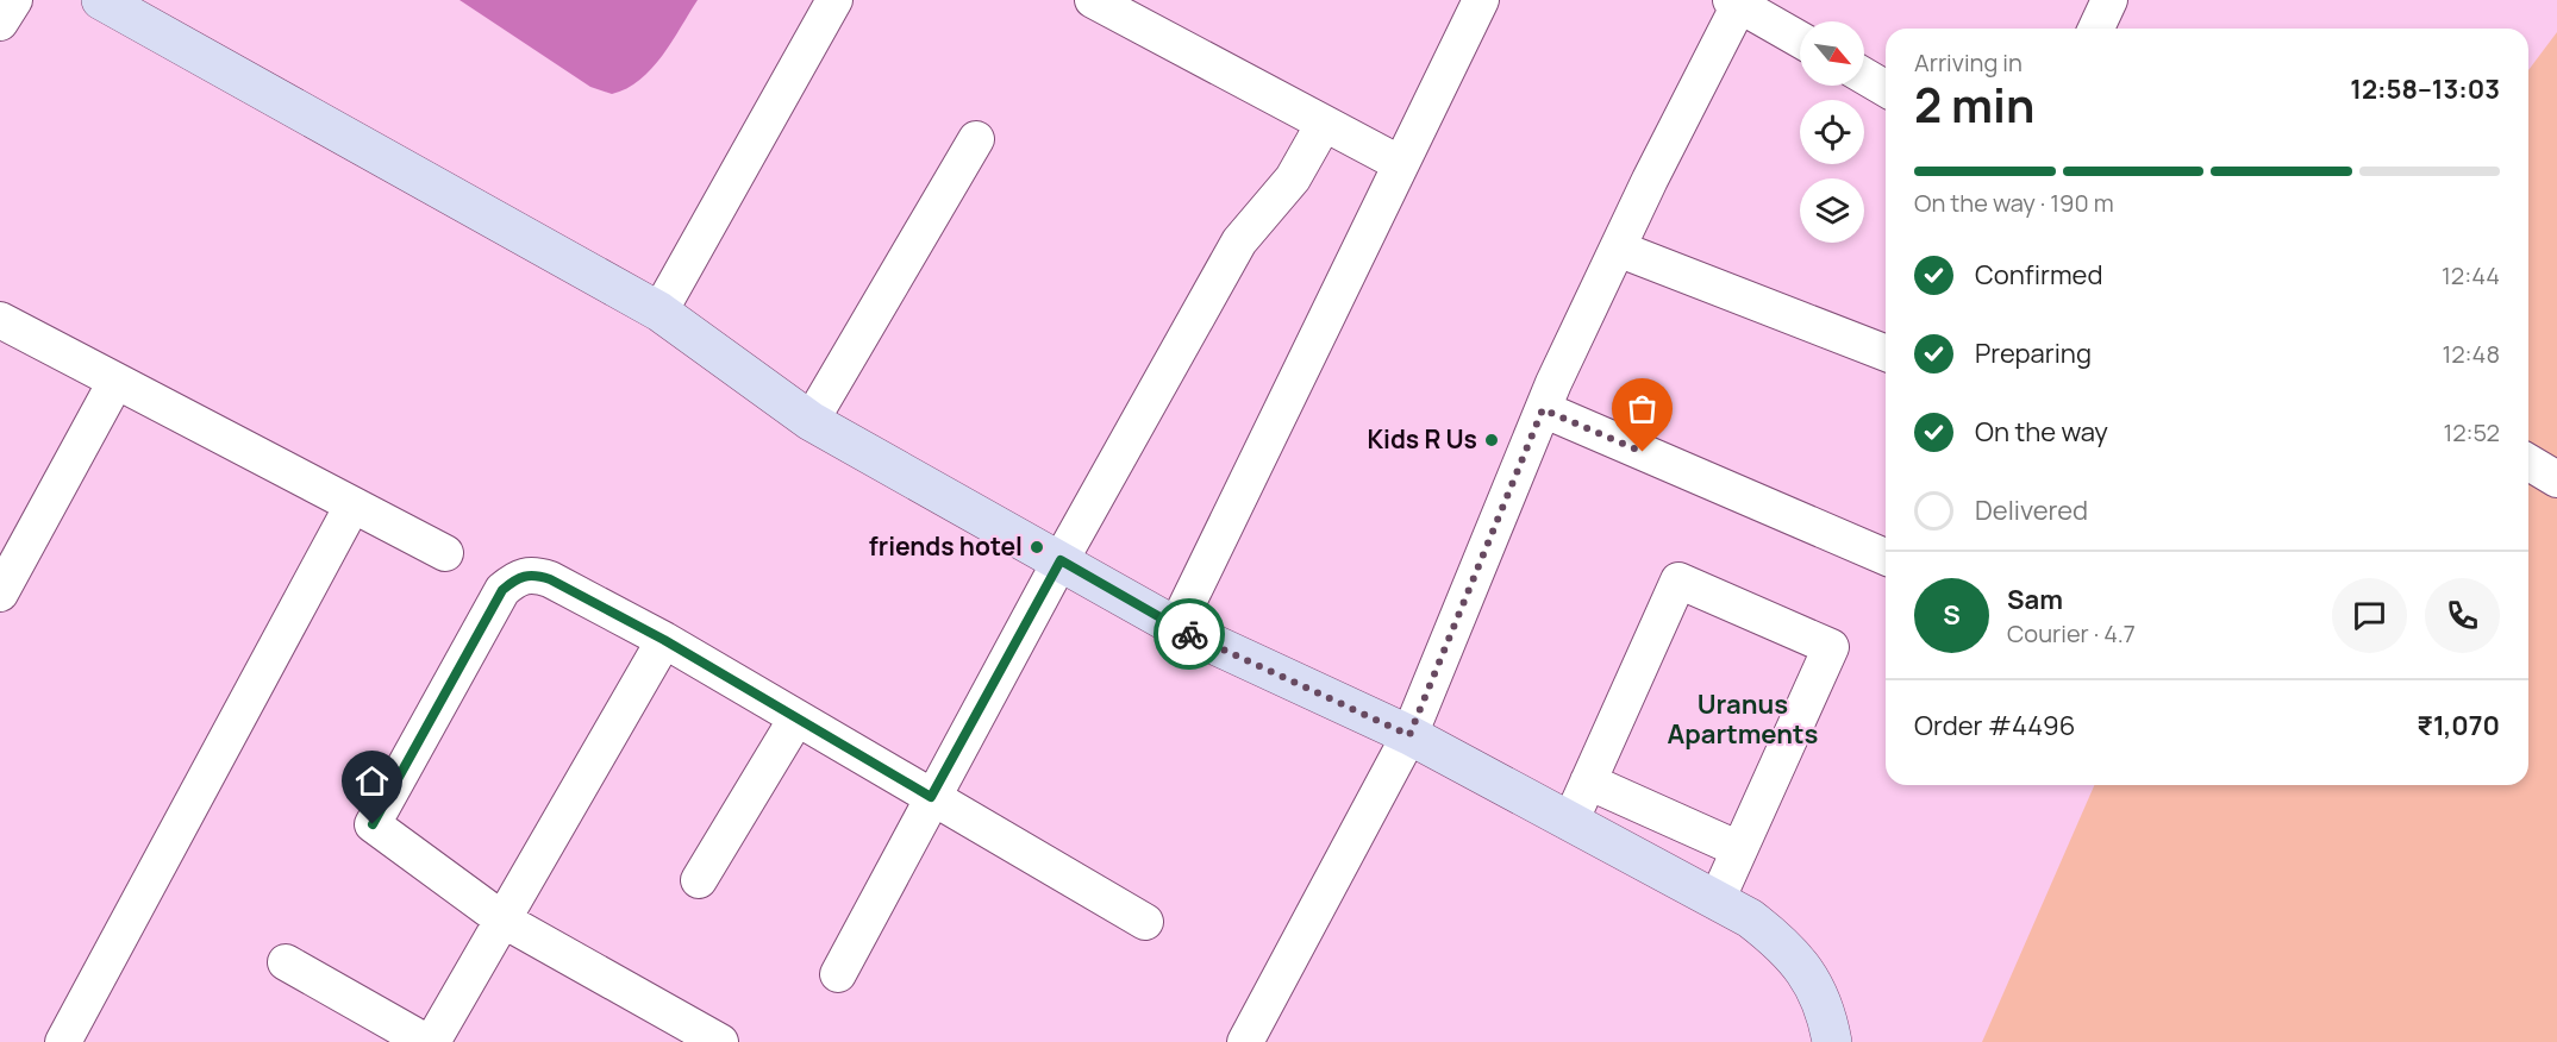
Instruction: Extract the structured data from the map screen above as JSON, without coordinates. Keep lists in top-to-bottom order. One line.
{"districts":["Uranus Apartments"],"places":["Kids R Us","friends hotel"],"north":"bottom right","page":{"heading":["2 min","Arriving in","12:58–13:03"],"panel":["Sam","Courier · 4.7","Order #4496","₹1,070"],"bar":"On the way · 190 m","list":[["Confirmed","12:44"],["Preparing","12:48"],["On the way","12:52"],"Delivered"],"round":"S"}}
